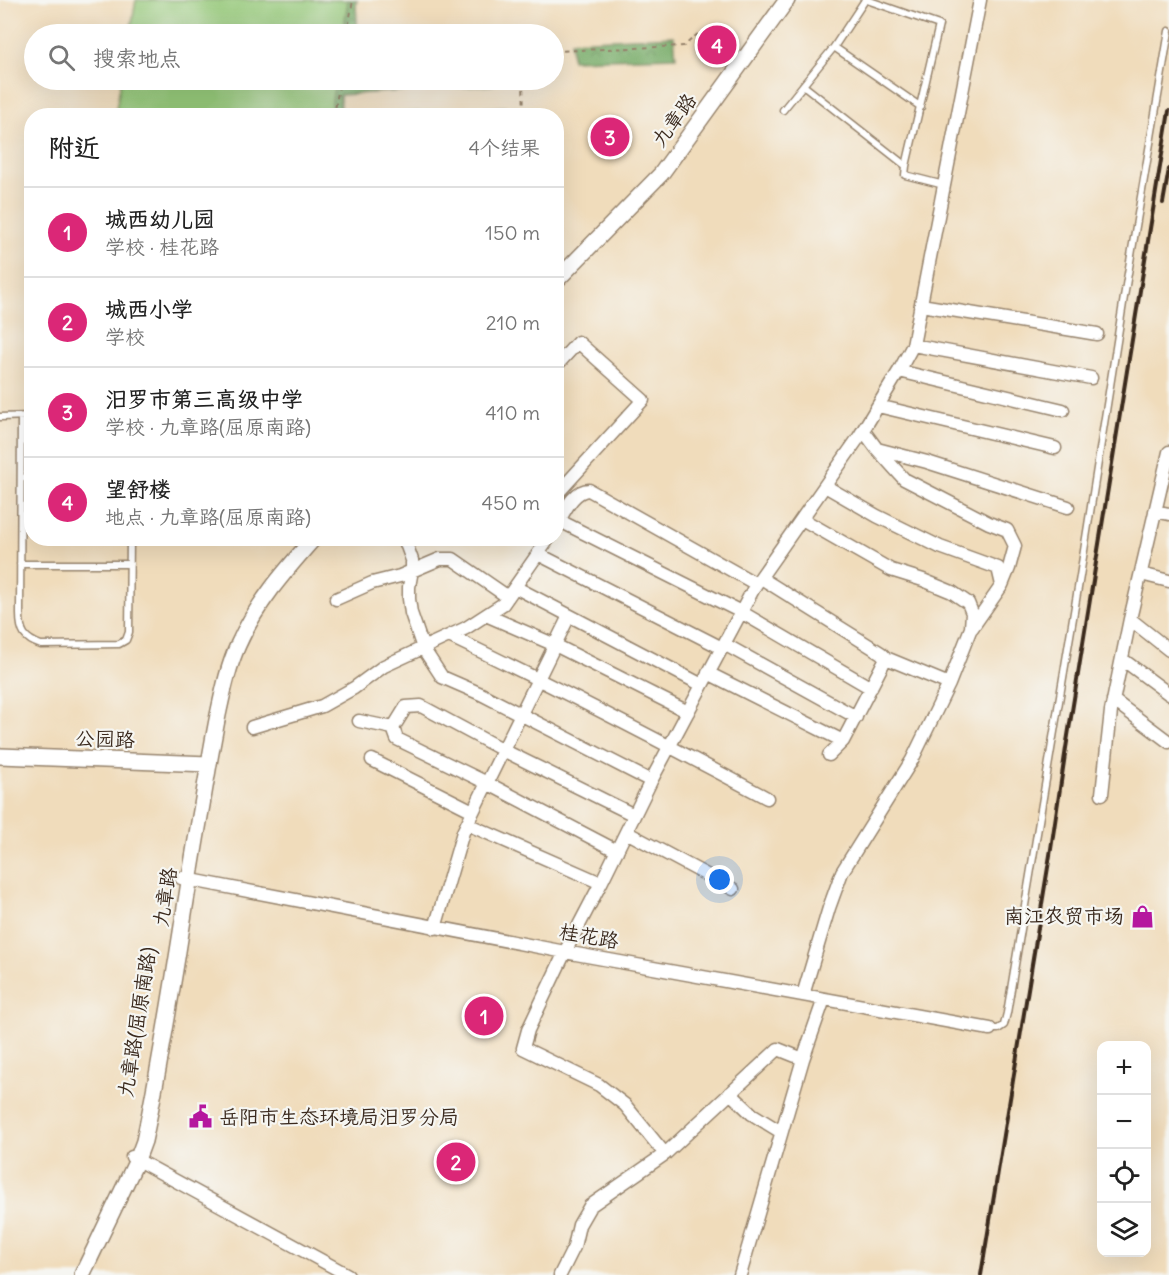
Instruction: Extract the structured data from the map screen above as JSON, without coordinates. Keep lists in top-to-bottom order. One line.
{"streets":{"street":["九章路","公园路","桂花路"]},"crossings":[["九章路","公园路"],["九章路","桂花路"]],"places":{"shop":["南江农贸市场"],"public building":["岳阳市生态环境局汨罗分局"]},"page":{"pins":["4","3","1","2"],"search":"搜索地点","heading":["附近","4个结果"],"list":[{"mark":"1","name":"城西幼儿园","note":"学校 · 桂花路","value":"150 m"},{"mark":"2","name":"城西小学","note":"学校","value":"210 m"},{"mark":"3","name":"汨罗市第三高级中学","note":"学校 · 九章路(屈原南路)","value":"410 m"},{"mark":"4","name":"望舒楼","note":"地点 · 九章路(屈原南路)","value":"450 m"}],"map_buttons":["+","−"]}}
